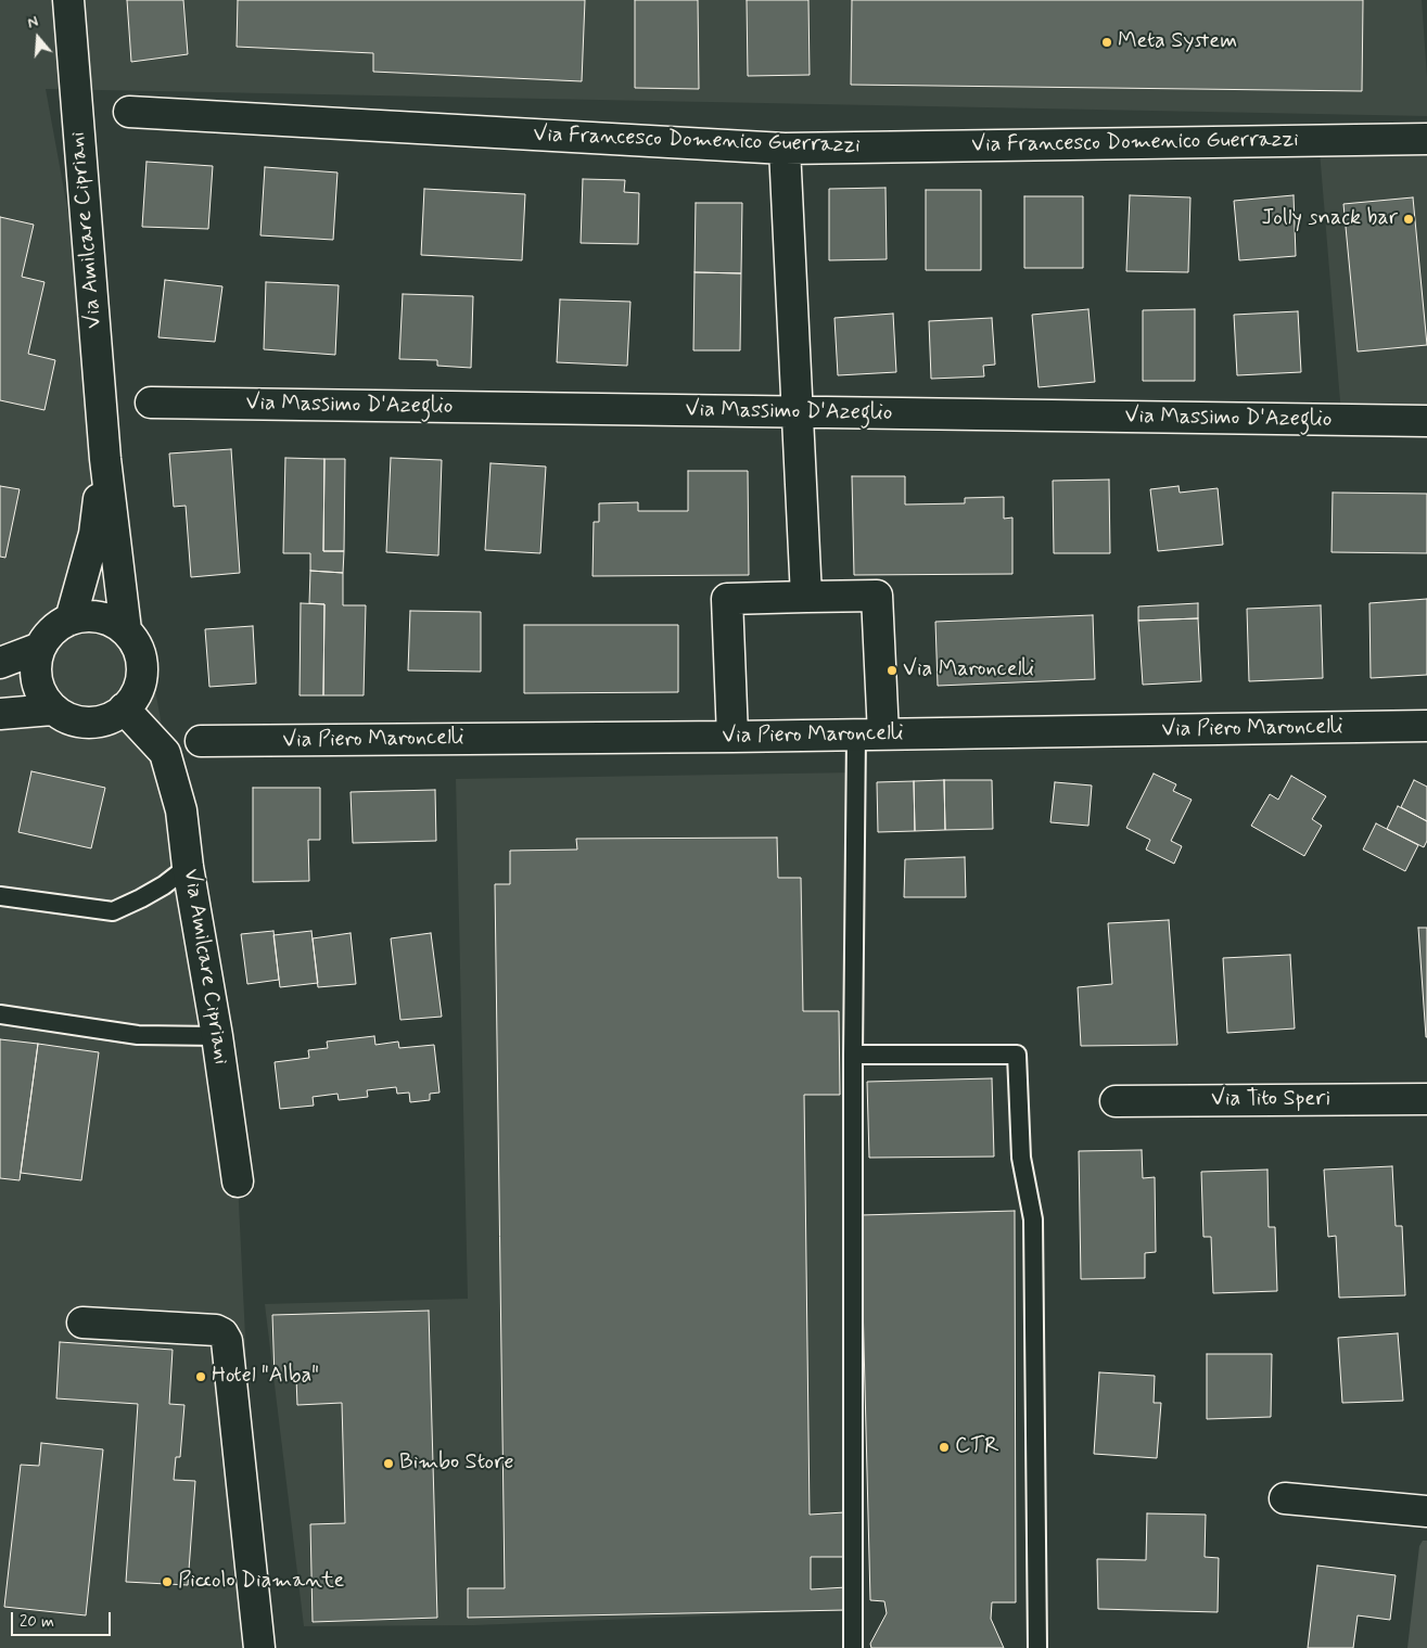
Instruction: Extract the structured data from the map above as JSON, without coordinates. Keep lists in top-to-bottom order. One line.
{"streets":{"street":["Via Francesco Domenico Guerrazzi","Via Amilcare Cipriani","Via Massimo D'Azeglio","Via Piero Maroncelli","Via Tito Speri"]},"places":["Meta System","Jolly snack bar","Via Maroncelli","Hotel \"Alba\"","CTR","Bimbo Store","Piccolo Diamante"],"scale_bar":"20 m","north":"top"}
